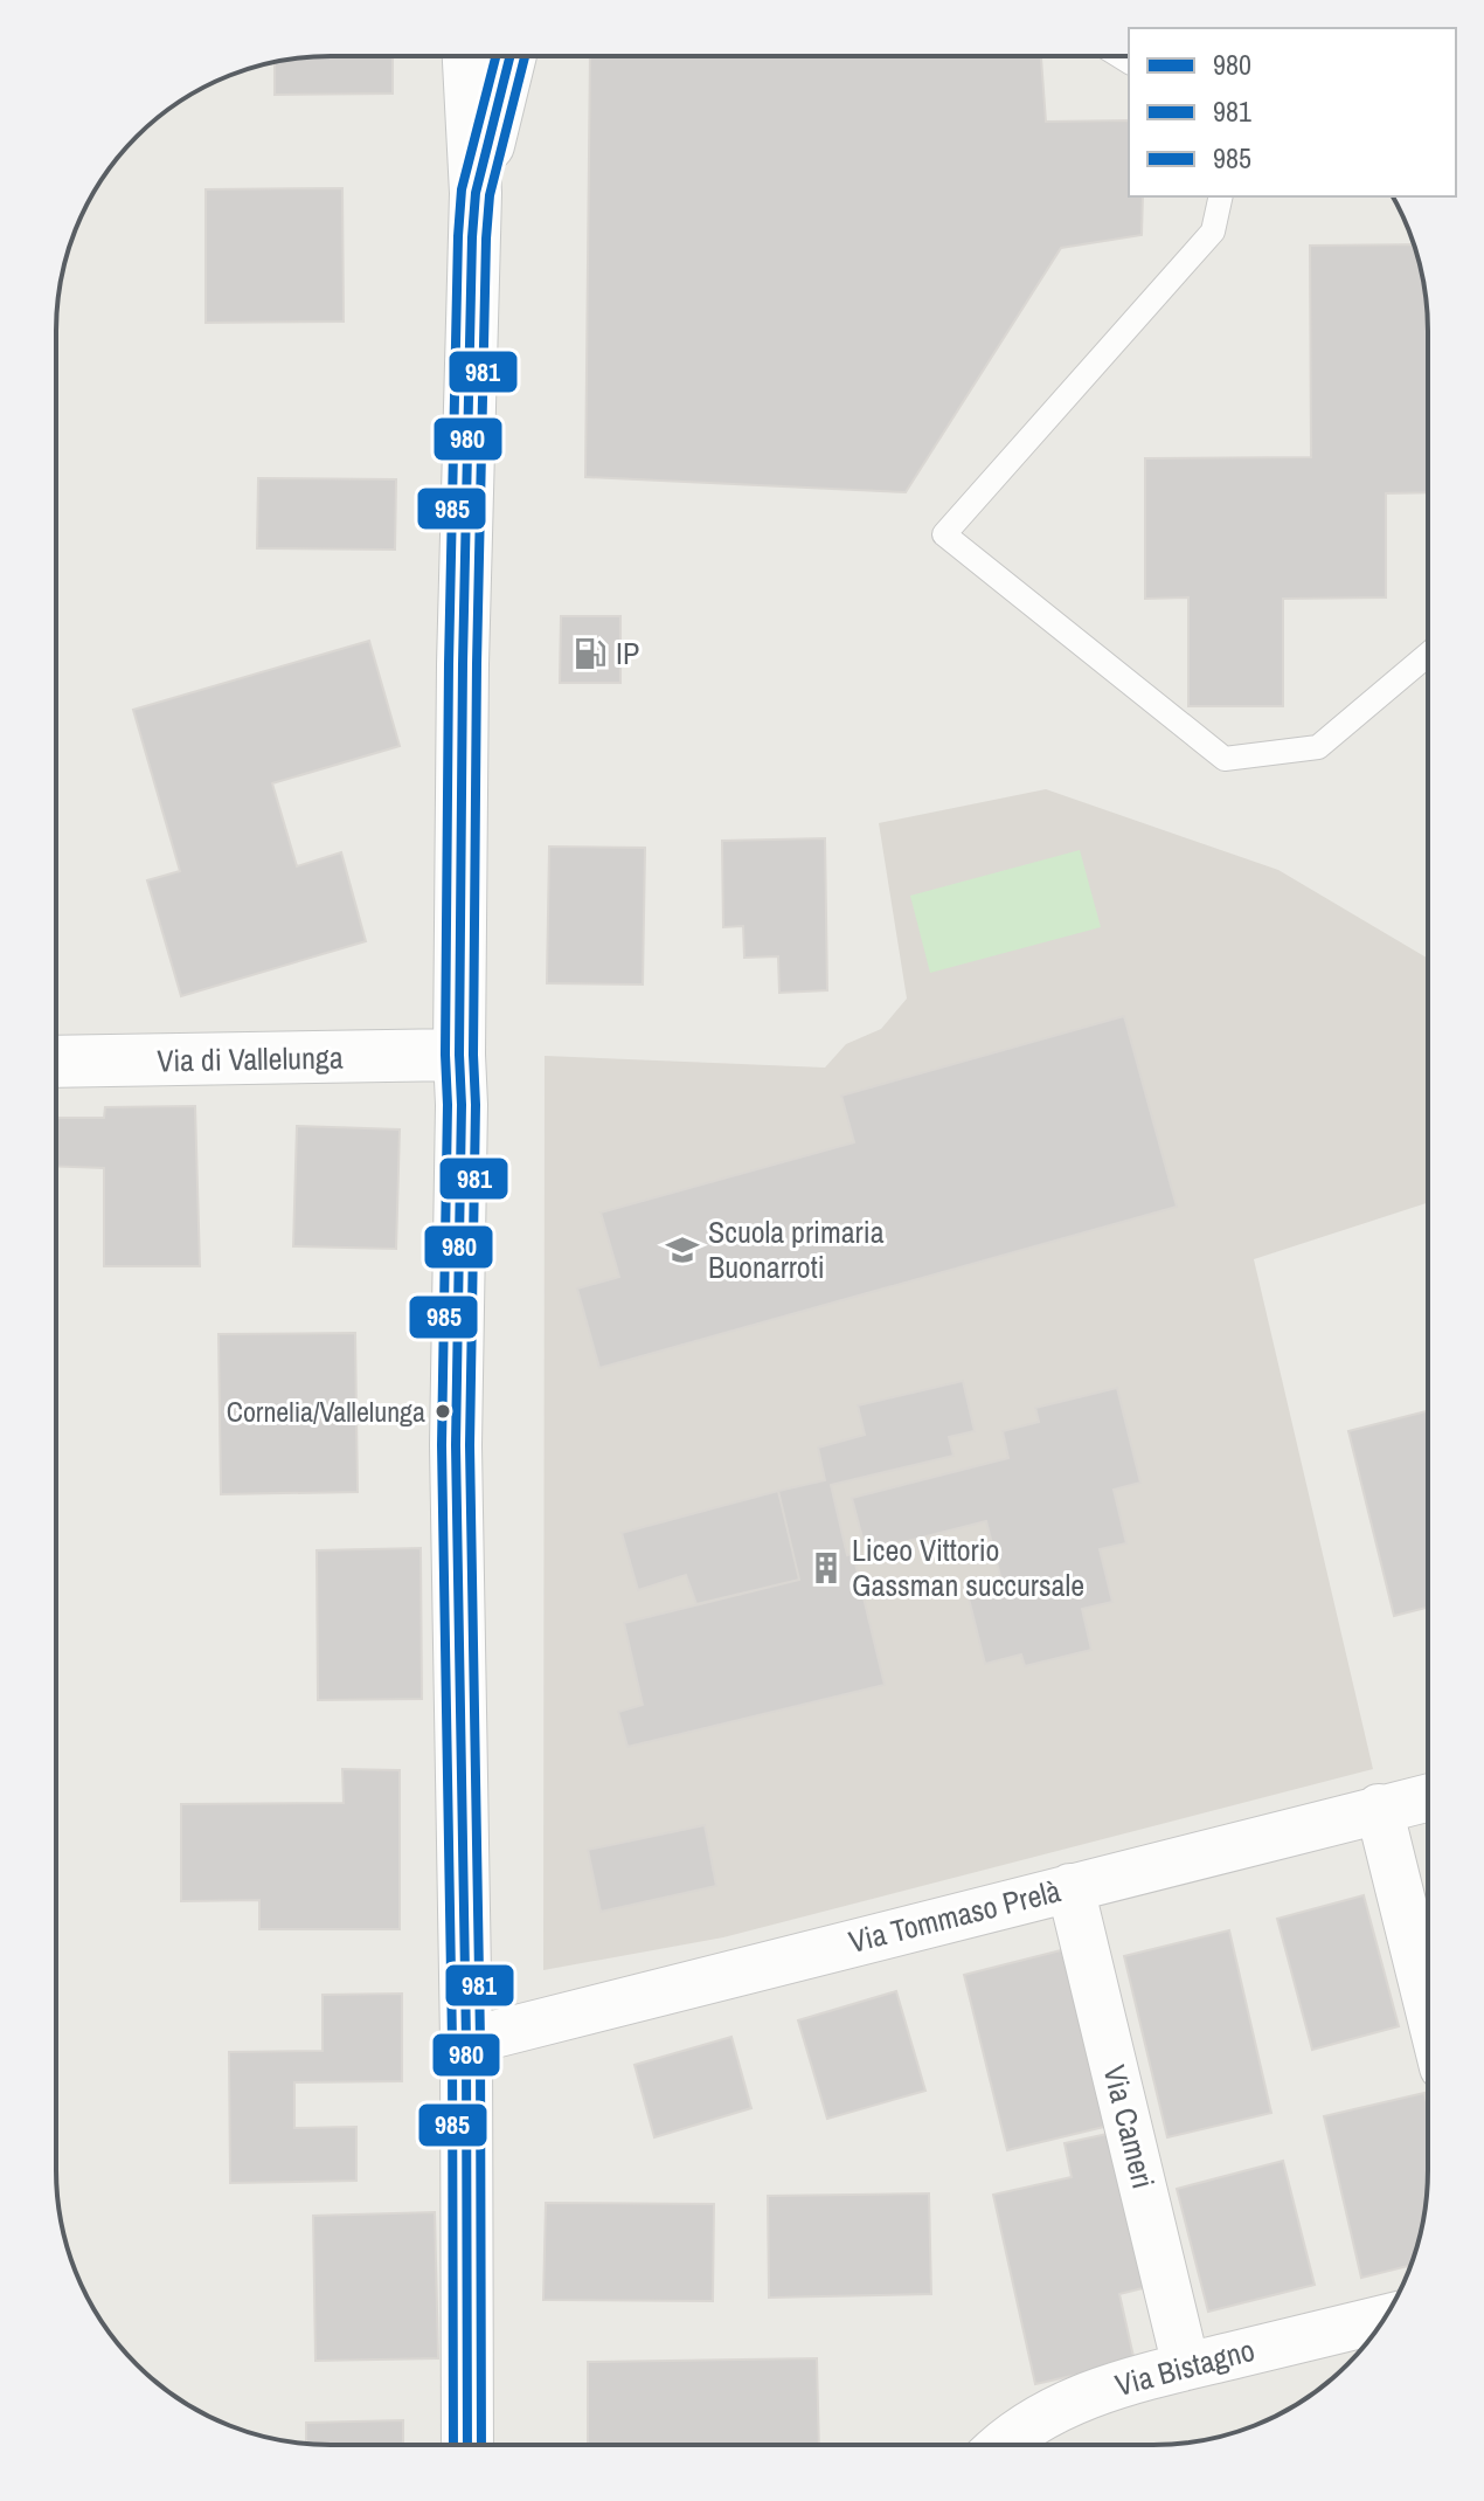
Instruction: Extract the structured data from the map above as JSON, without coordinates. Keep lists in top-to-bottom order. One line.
{"streets":{"street":["Via di Vallelunga","Via Tommaso Prelà","Via Cameri","Via Bistagno"]},"crossings":[["Via Tommaso Prelà","Via Cameri"],["Via Cameri","Via Bistagno"]],"places":{"fuel station":["IP"],"school or university":["Scuola primaria Buonarroti"],"other":["Cornelia/Vallelunga"],"building":["Liceo Vittorio Gassman succursale"]},"lines":["transit line 981","transit line 980","transit line 985"],"legend":["980","981","985"]}
